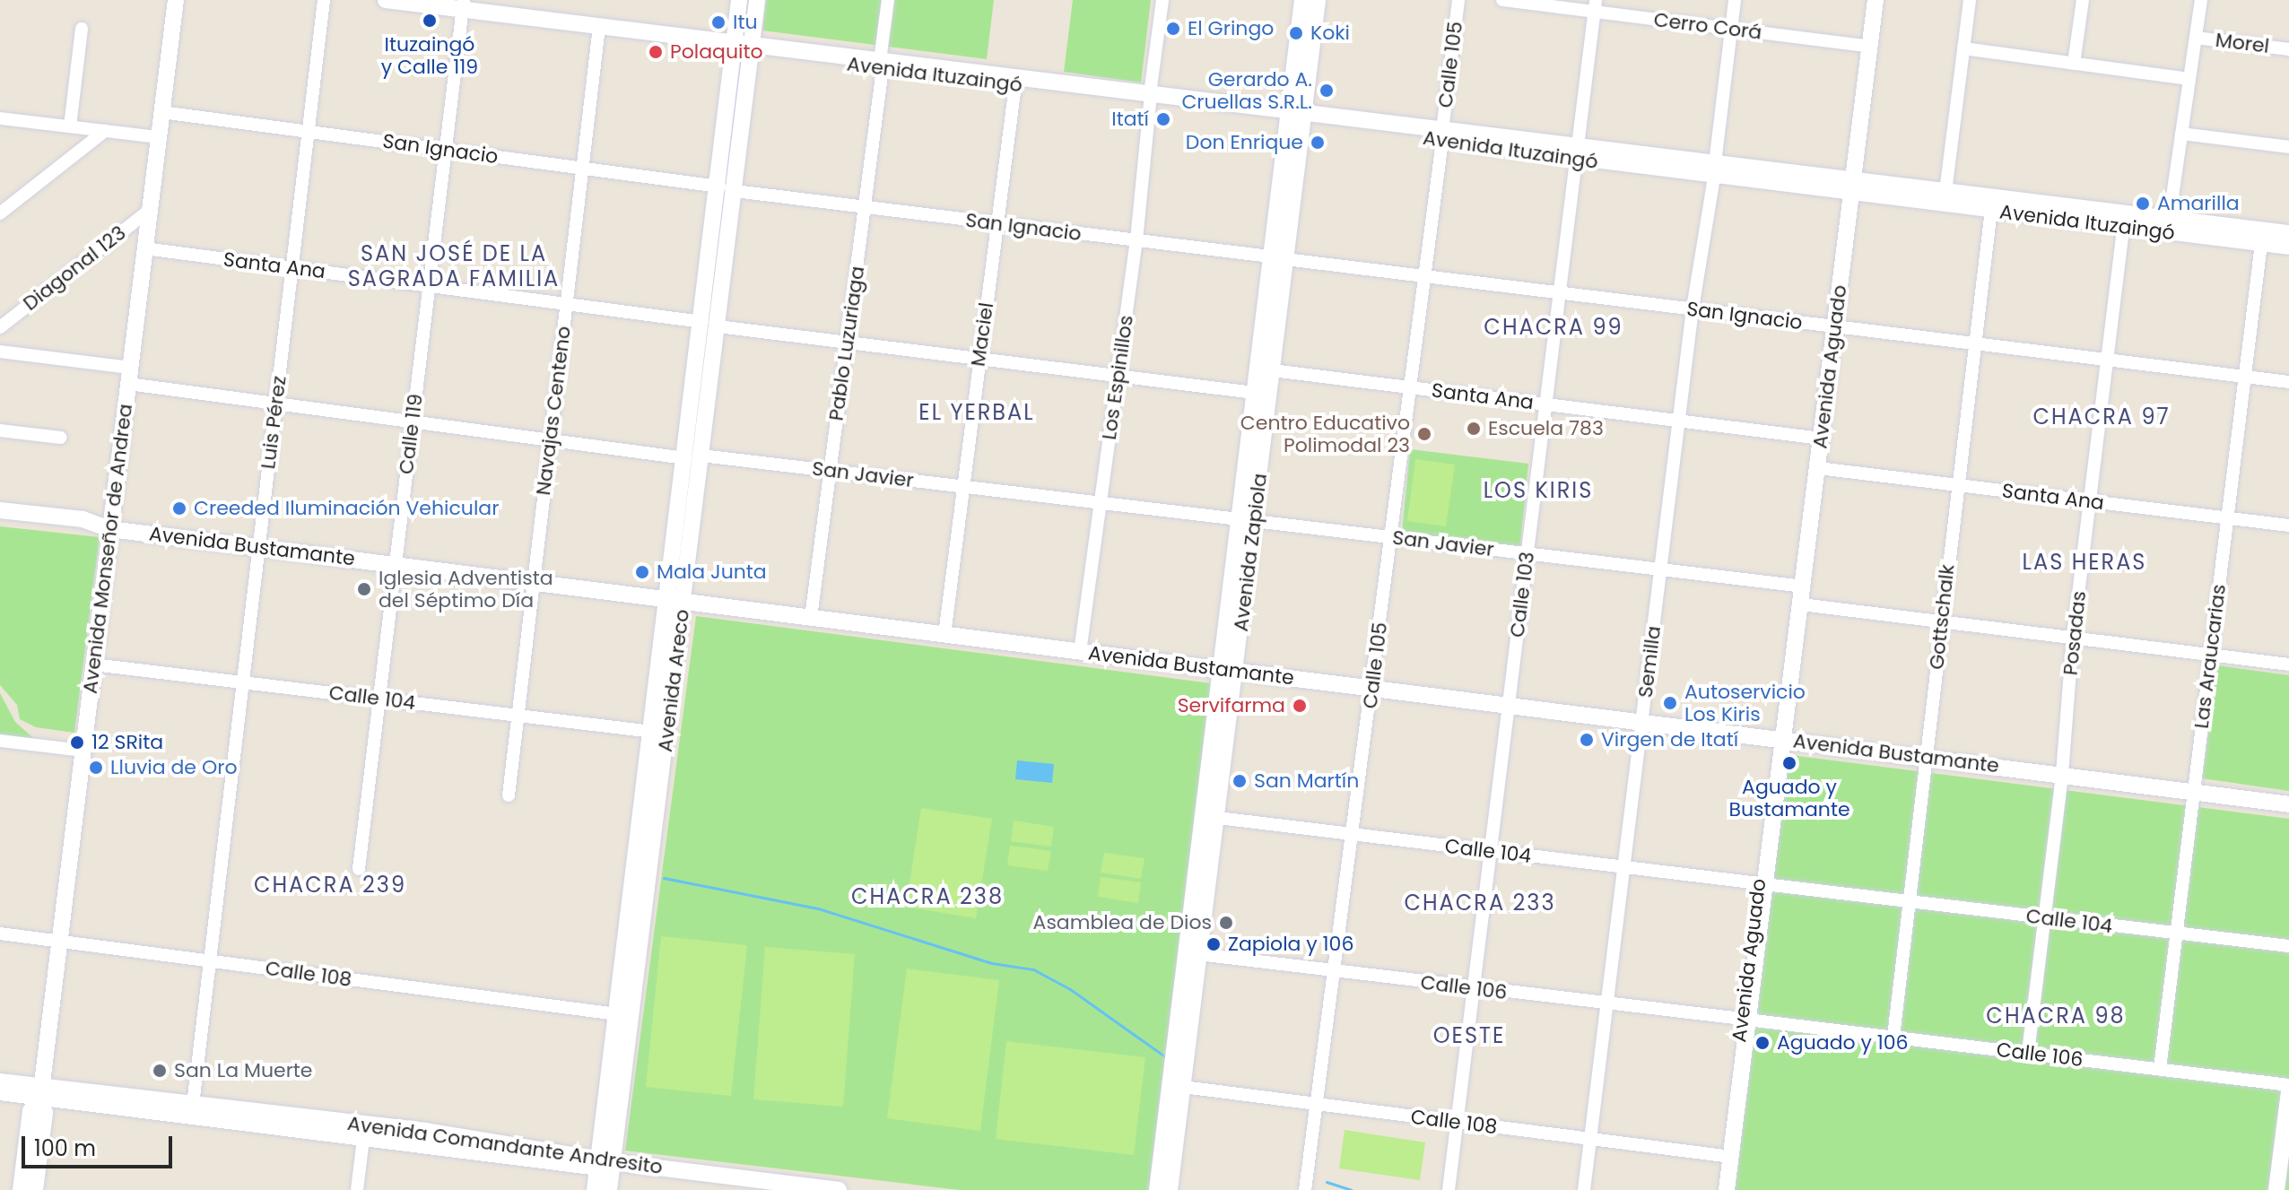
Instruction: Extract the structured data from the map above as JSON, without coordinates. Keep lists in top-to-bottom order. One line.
{"streets":{"main road":["Avenida Ituzaingó","Avenida Aguado","Avenida Bustamante","Avenida Monseñor de Andrea","Avenida Zapiola","Avenida Areco","Avenida Comandante Andresito"],"street":["Cerro Corá","Morel","Calle 105","San Ignacio","Santa Ana","Diagonal 123","Maciel","Pablo Luzuriaga","Los Espinillos","Navajas Centeno","Luis Pérez","Calle 119","San Javier","Calle 103","Gottschalk","Posadas","Las Araucarias","Semilla","Calle 104","Calle 108","Calle 106"]},"crossings":[["Cerro Corá","Avenida Aguado"],["Cerro Corá","Calle 103"],["Cerro Corá","Semilla"],["Calle 105","Avenida Ituzaingó"],["Calle 105","San Ignacio"],["Calle 105","Santa Ana"],["Calle 105","San Javier"],["Calle 105","Avenida Bustamante"],["Calle 105","Calle 104"],["Calle 105","Calle 108"],["Calle 105","Calle 106"],["Avenida Ituzaingó","Maciel"],["Avenida Ituzaingó","Pablo Luzuriaga"],["Avenida Ituzaingó","Avenida Aguado"],["Avenida Ituzaingó","Los Espinillos"],["Avenida Ituzaingó","Navajas Centeno"],["Avenida Ituzaingó","Calle 119"],["Avenida Ituzaingó","Avenida Zapiola"],["Avenida Ituzaingó","Calle 103"],["Avenida Ituzaingó","Gottschalk"],["Avenida Ituzaingó","Posadas"],["Avenida Ituzaingó","Las Araucarias"],["Avenida Ituzaingó","Semilla"],["Avenida Ituzaingó","Avenida Areco"],["San Ignacio","Maciel"],["San Ignacio","Pablo Luzuriaga"],["San Ignacio","Avenida Aguado"],["San Ignacio","Los Espinillos"],["San Ignacio","Navajas Centeno"],["San Ignacio","Luis Pérez"],["San Ignacio","Calle 119"],["San Ignacio","Avenida Monseñor de Andrea"],["San Ignacio","Avenida Zapiola"],["San Ignacio","Calle 103"],["San Ignacio","Gottschalk"],["San Ignacio","Posadas"],["San Ignacio","Las Araucarias"],["San Ignacio","Semilla"],["San Ignacio","Avenida Areco"],["Santa Ana","Maciel"],["Santa Ana","Pablo Luzuriaga"],["Santa Ana","Avenida Aguado"],["Santa Ana","Los Espinillos"],["Santa Ana","Navajas Centeno"],["Santa Ana","Luis Pérez"],["Santa Ana","Calle 119"],["Santa Ana","Avenida Monseñor de Andrea"],["Santa Ana","Avenida Zapiola"],["Santa Ana","Calle 103"],["Santa Ana","Gottschalk"],["Santa Ana","Posadas"],["Santa Ana","Las Araucarias"],["Santa Ana","Semilla"],["Santa Ana","Avenida Areco"],["Diagonal 123","Avenida Monseñor de Andrea"],["Maciel","San Javier"],["Maciel","Avenida Bustamante"],["Pablo Luzuriaga","San Javier"],["Pablo Luzuriaga","Avenida Bustamante"],["Avenida Aguado","San Javier"],["Avenida Aguado","Avenida Bustamante"],["Avenida Aguado","Calle 104"],["Avenida Aguado","Calle 108"],["Avenida Aguado","Calle 106"],["Los Espinillos","San Javier"],["Los Espinillos","Avenida Bustamante"],["Navajas Centeno","San Javier"],["Navajas Centeno","Avenida Bustamante"],["Navajas Centeno","Calle 104"],["Luis Pérez","San Javier"],["Luis Pérez","Avenida Bustamante"],["Luis Pérez","Calle 104"],["Luis Pérez","Calle 108"],["Calle 119","San Javier"],["Calle 119","Avenida Bustamante"],["Calle 119","Calle 104"],["San Javier","Avenida Monseñor de Andrea"],["San Javier","Avenida Zapiola"],["San Javier","Calle 103"],["San Javier","Semilla"],["San Javier","Avenida Areco"],["Avenida Bustamante","Avenida Monseñor de Andrea"],["Avenida Bustamante","Avenida Zapiola"],["Avenida Bustamante","Calle 103"],["Avenida Bustamante","Gottschalk"],["Avenida Bustamante","Posadas"],["Avenida Bustamante","Las Araucarias"],["Avenida Bustamante","Semilla"],["Avenida Bustamante","Avenida Areco"],["Avenida Monseñor de Andrea","Calle 104"],["Avenida Monseñor de Andrea","Calle 108"],["Avenida Monseñor de Andrea","Avenida Comandante Andresito"],["Avenida Zapiola","Calle 104"],["Avenida Zapiola","Calle 108"],["Avenida Zapiola","Calle 106"],["Calle 103","Calle 104"],["Calle 103","Calle 108"],["Calle 103","Calle 106"],["Gottschalk","Calle 104"],["Gottschalk","Calle 106"],["Posadas","Calle 104"],["Posadas","Calle 106"],["Las Araucarias","Calle 104"],["Las Araucarias","Calle 106"],["Semilla","Calle 104"],["Semilla","Calle 108"],["Semilla","Calle 106"],["Avenida Areco","Calle 104"],["Avenida Areco","Calle 108"],["Avenida Areco","Avenida Comandante Andresito"]],"districts":["SAN JOSÉ DE LA SAGRADA FAMILIA","CHACRA 99","EL YERBAL","CHACRA 97","LOS KIRIS","LAS HERAS","CHACRA 239","CHACRA 238","CHACRA 233","CHACRA 98","OESTE"],"places":["Ituzaingó y Calle 119","Itu","El Gringo","Koki","Polaquito","Gerardo A. Cruellas S.R.L.","Itatí","Don Enrique","Amarilla","Escuela 783","Centro Educativo Polimodal 23","Creeded Iluminación Vehicular","Mala Junta","Iglesia Adventista del Séptimo Día","Autoservicio Los Kiris","Servifarma","Virgen de Itatí","12 SRita","Aguado y Bustamante","Lluvia de Oro","San Martín","Asamblea de Dios","Zapiola y 106","Aguado y 106","San La Muerte"],"scale_bar":"100 m"}
